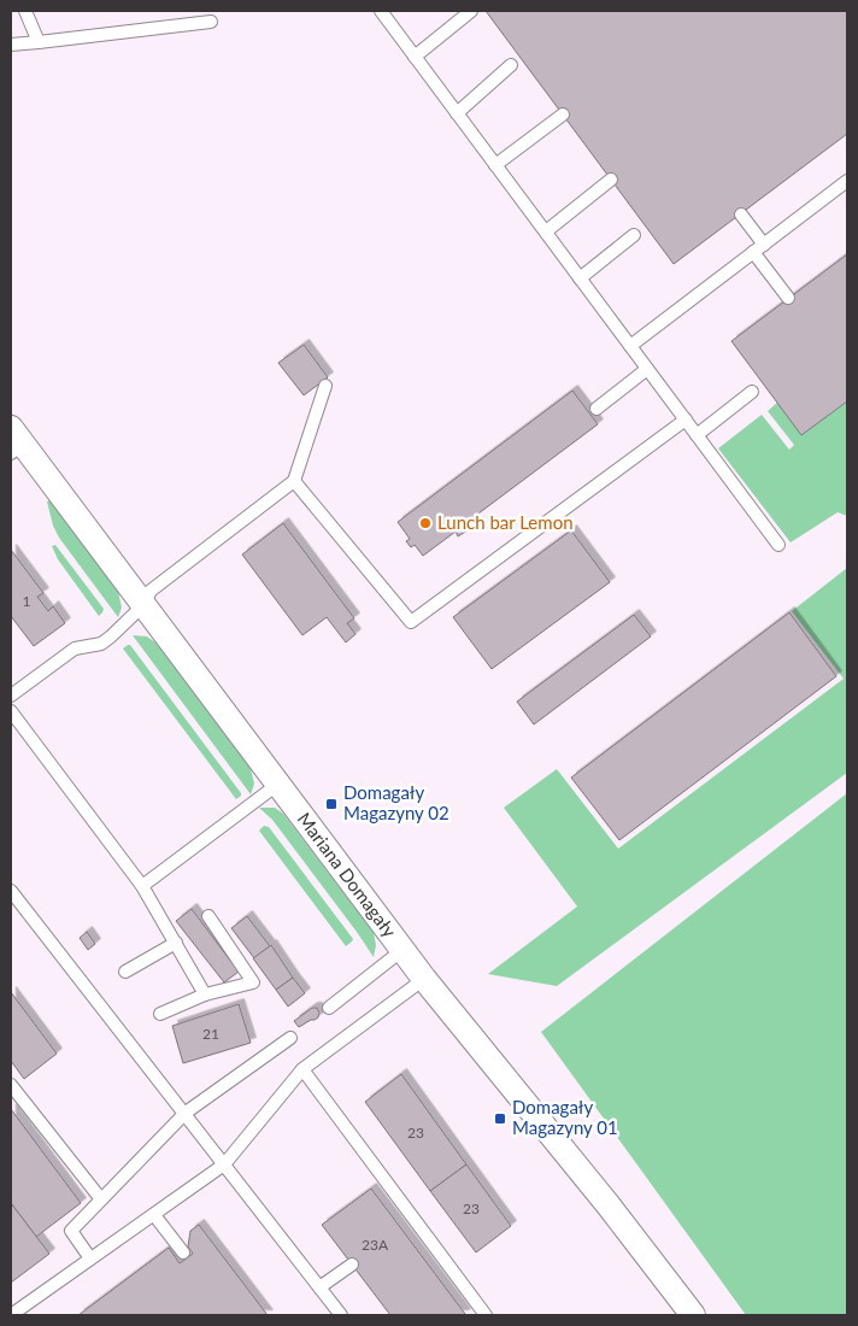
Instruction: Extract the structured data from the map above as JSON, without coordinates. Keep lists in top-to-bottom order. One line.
{"streets":{"street":["Mariana Domagały"]},"places":{"other":["Lunch bar Lemon"],"transit":["Domagały Magazyny 02","Domagały Magazyny 01"]},"house_numbers":["1","21","23","23","23A"]}
